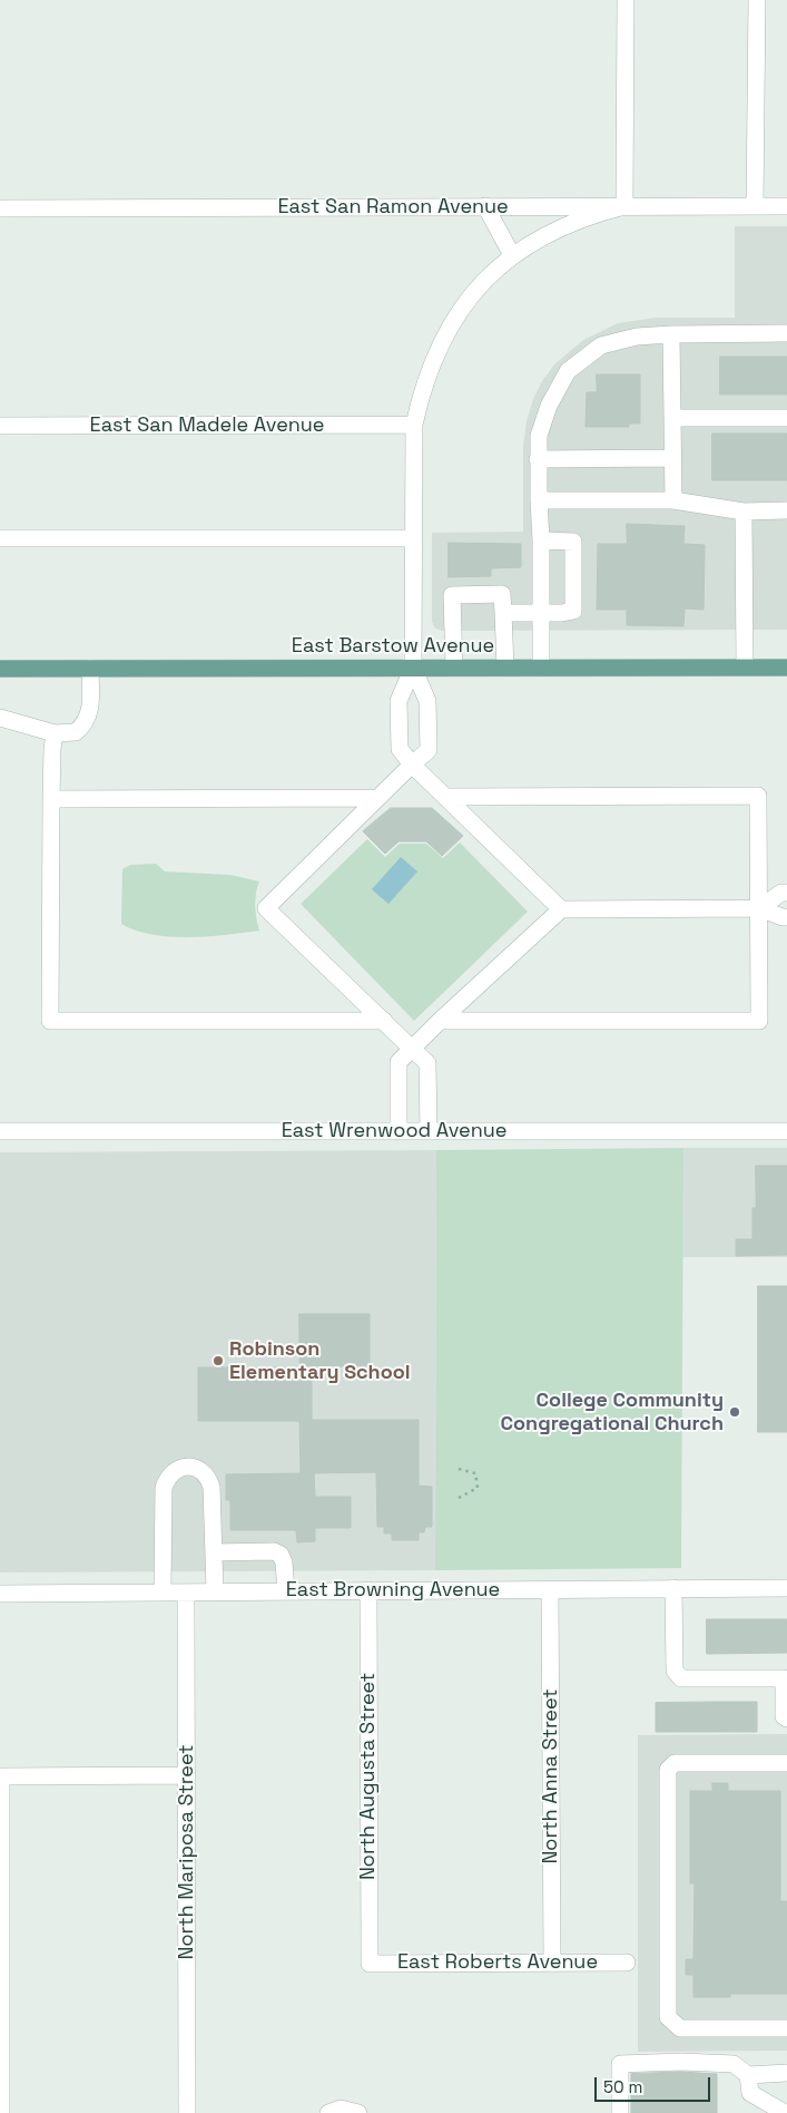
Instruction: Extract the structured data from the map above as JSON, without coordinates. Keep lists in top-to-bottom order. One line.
{"streets":{"main road":["East Barstow Avenue"],"street":["East San Ramon Avenue","East San Madele Avenue","East Wrenwood Avenue","East Browning Avenue","North Augusta Street","North Anna Street","North Mariposa Street","East Roberts Avenue"]},"crossings":[["East Browning Avenue","North Augusta Street"],["East Browning Avenue","North Anna Street"],["East Browning Avenue","North Mariposa Street"],["North Augusta Street","East Roberts Avenue"],["North Anna Street","East Roberts Avenue"]],"places":["Robinson Elementary School","College Community Congregational Church"],"scale_bar":"50 m"}
